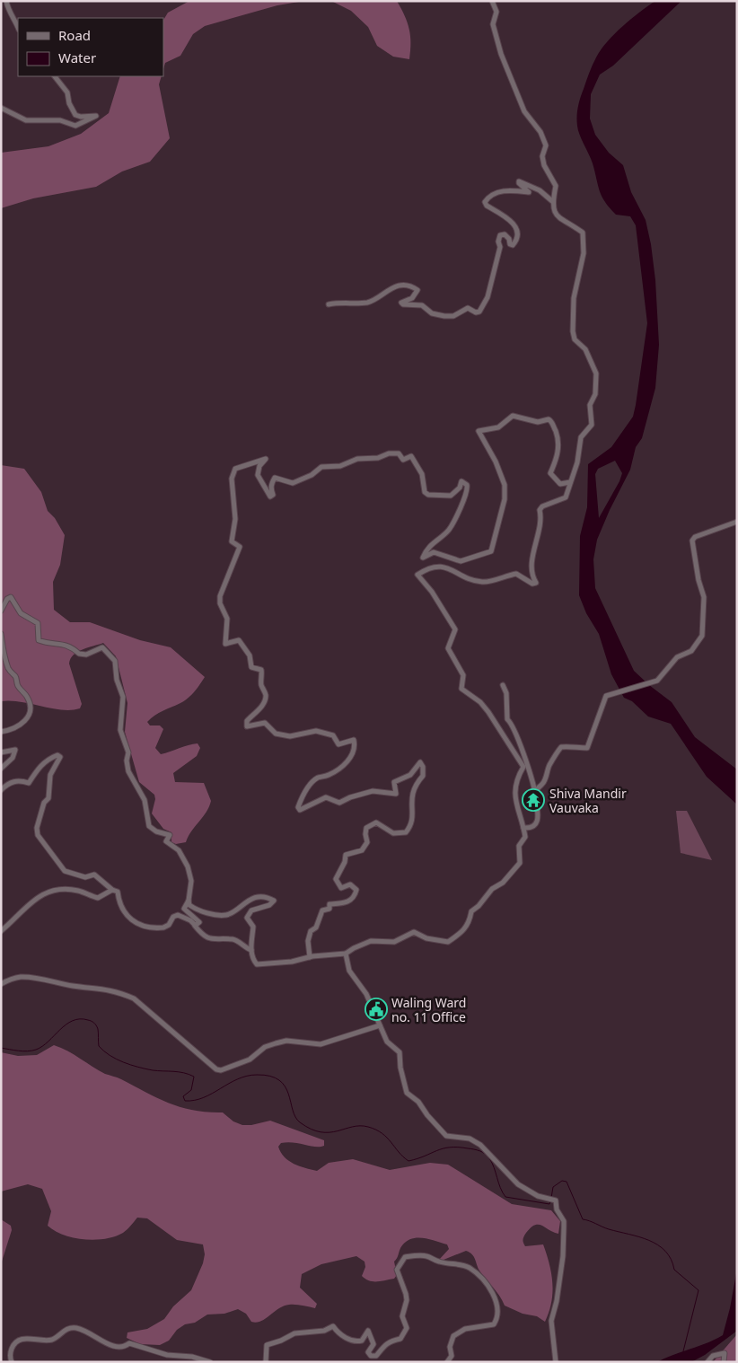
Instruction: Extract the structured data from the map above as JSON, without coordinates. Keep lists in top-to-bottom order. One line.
{"places":{"temple":["Shiva Mandir Vauvaka"],"public building":["Waling Ward no. 11 Office"]},"legend":["Road","Water"]}
